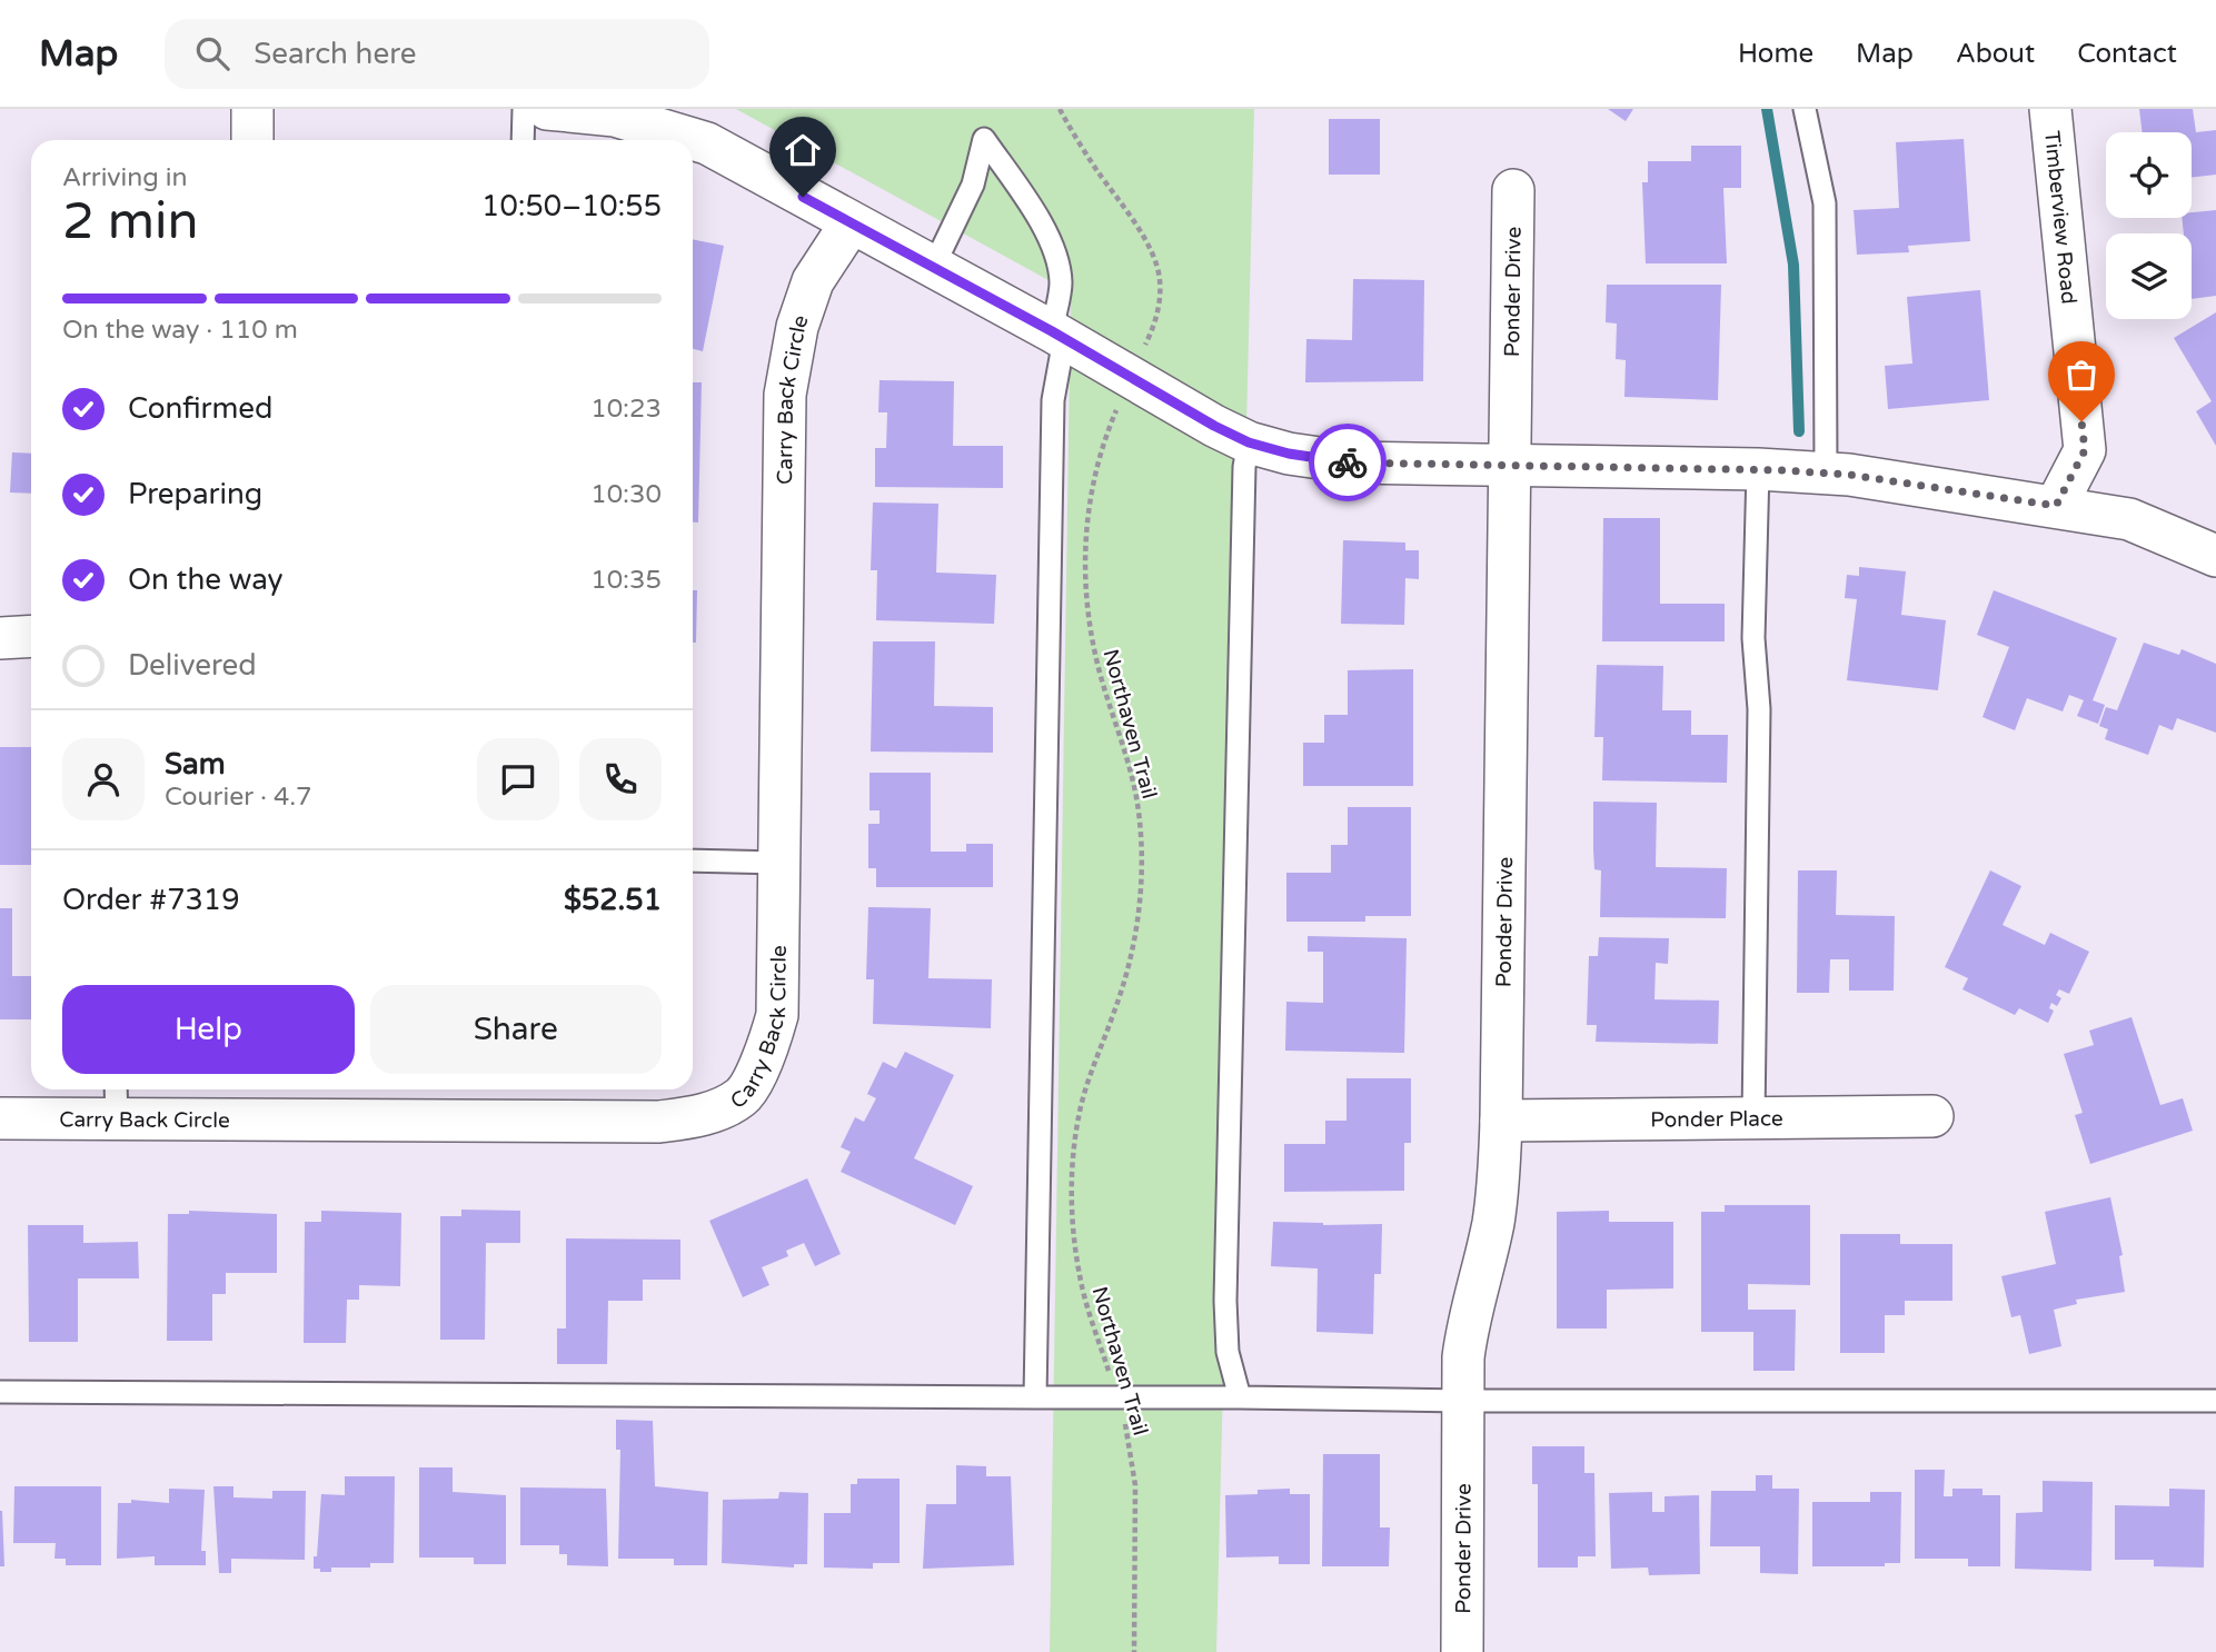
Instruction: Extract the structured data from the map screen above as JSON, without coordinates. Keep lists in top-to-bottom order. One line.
{"streets":{"street":["Timberview Road","Ponder Drive","Carry Back Circle","Ponder Place"],"path":["Northaven Trail"]},"crossings":[["Ponder Drive","Ponder Place"]],"page":{"header":"Map","search":"Search here","nav":["Home","Map","About","Contact"],"heading":["2 min","Arriving in","10:50–10:55"],"panel":["Sam","Courier · 4.7","Order #7319","$52.51"],"bar":"On the way · 110 m","list":[["Confirmed","10:23"],["Preparing","10:30"],["On the way","10:35"],"Delivered"],"buttons":["Help","Share"]}}
